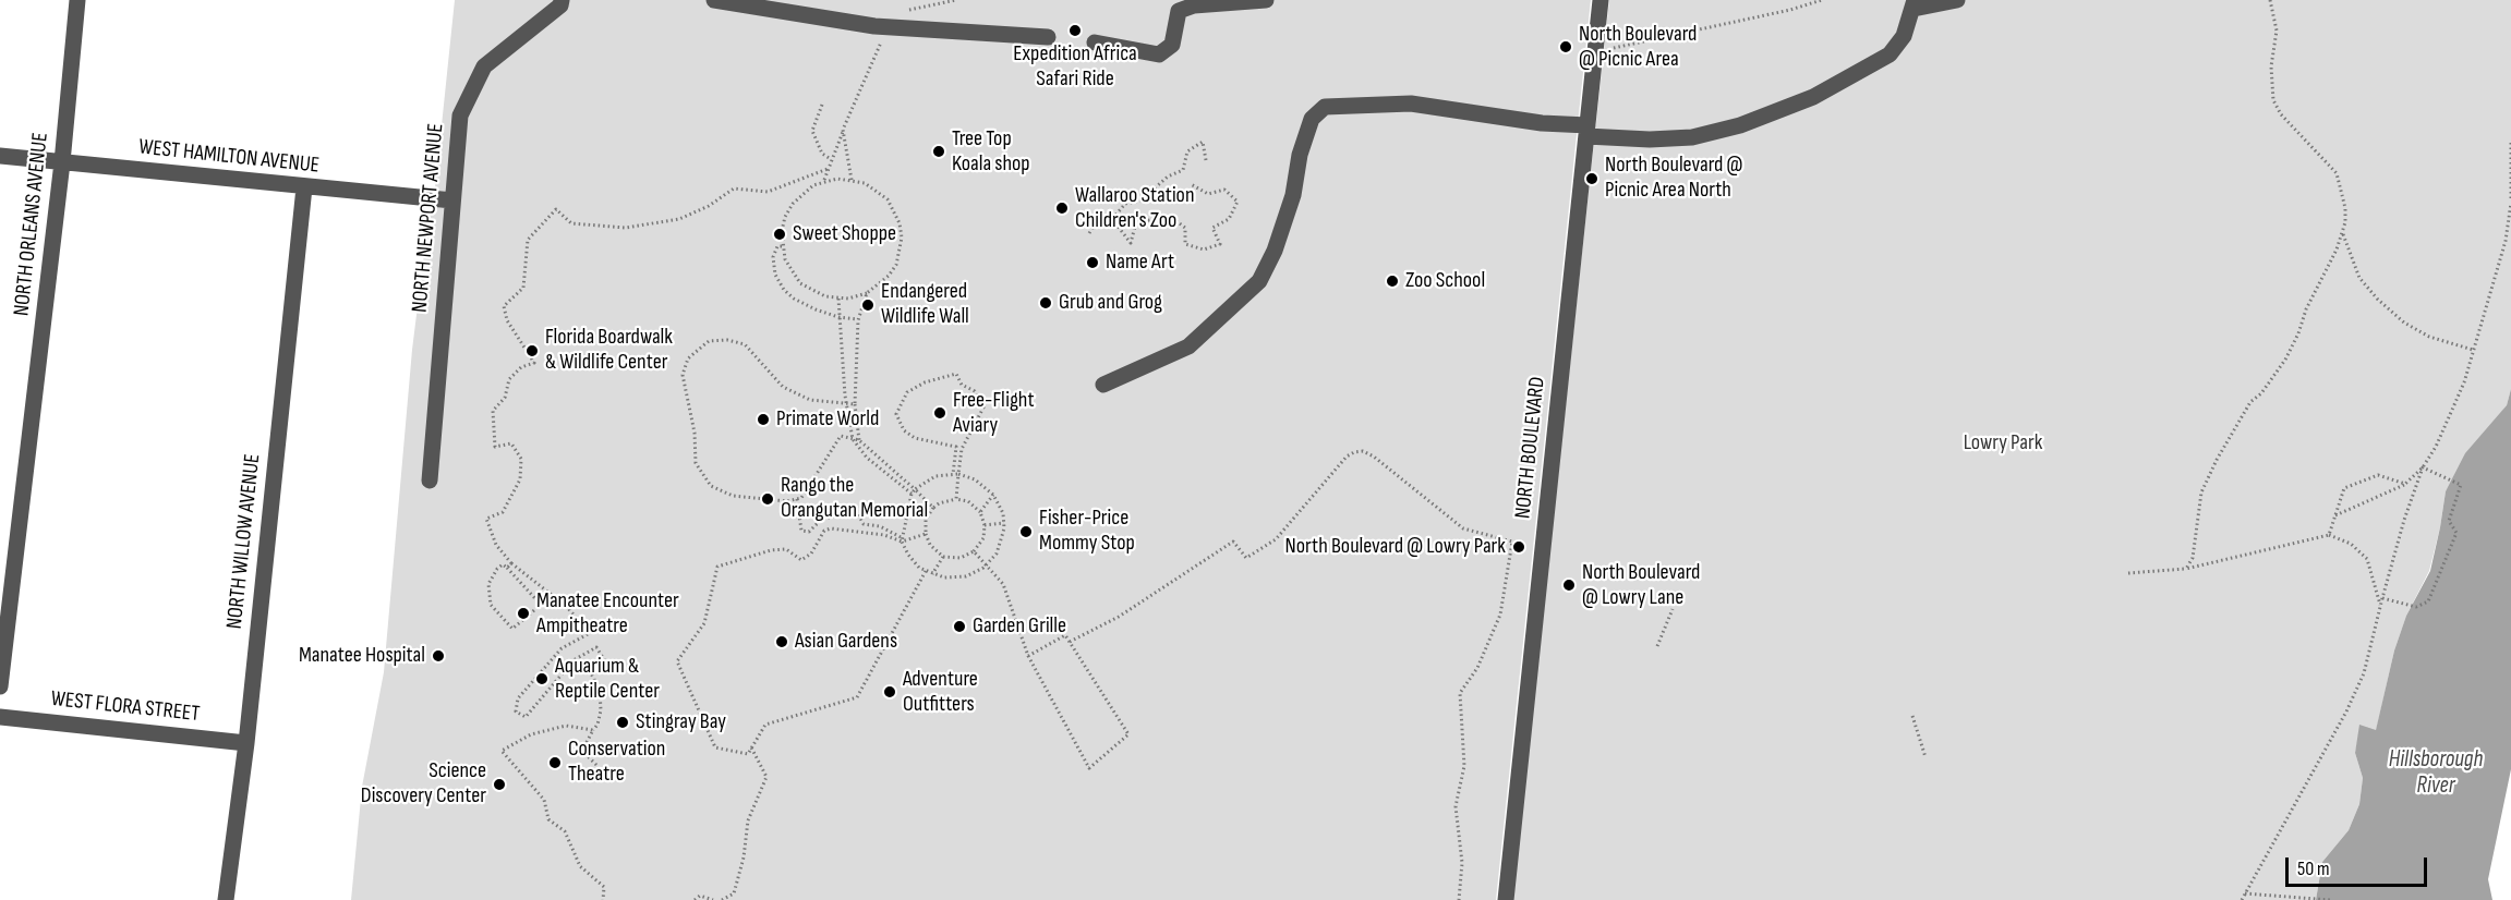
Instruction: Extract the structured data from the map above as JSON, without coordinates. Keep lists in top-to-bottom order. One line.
{"streets":{"street":["WEST HAMILTON AVENUE","NORTH NEWPORT AVENUE","NORTH ORLEANS AVENUE","NORTH BOULEVARD","NORTH WILLOW AVENUE","WEST FLORA STREET"]},"crossings":[["WEST HAMILTON AVENUE","NORTH NEWPORT AVENUE"],["WEST HAMILTON AVENUE","NORTH ORLEANS AVENUE"],["WEST HAMILTON AVENUE","NORTH WILLOW AVENUE"],["NORTH WILLOW AVENUE","WEST FLORA STREET"]],"water":["Hillsborough River"],"parks":["Lowry Park"],"places":["Expedition Africa Safari Ride","North Boulevard @ Picnic Area","Tree Top Koala shop","North Boulevard @ Picnic Area North","Wallaroo Station Children's Zoo","Sweet Shoppe","Name Art","Zoo School","Grub and Grog","Endangered Wildlife Wall","Florida Boardwalk & Wildlife Center","Free-Flight Aviary","Primate World","Rango the Orangutan Memorial","Fisher-Price Mommy Stop","North Boulevard @ Lowry Park","North Boulevard @ Lowry Lane","Manatee Encounter Ampitheatre","Garden Grille","Asian Gardens","Manatee Hospital","Aquarium & Reptile Center","Adventure Outfitters","Stingray Bay","Conservation Theatre","Science Discovery Center"],"scale_bar":"50 m"}
